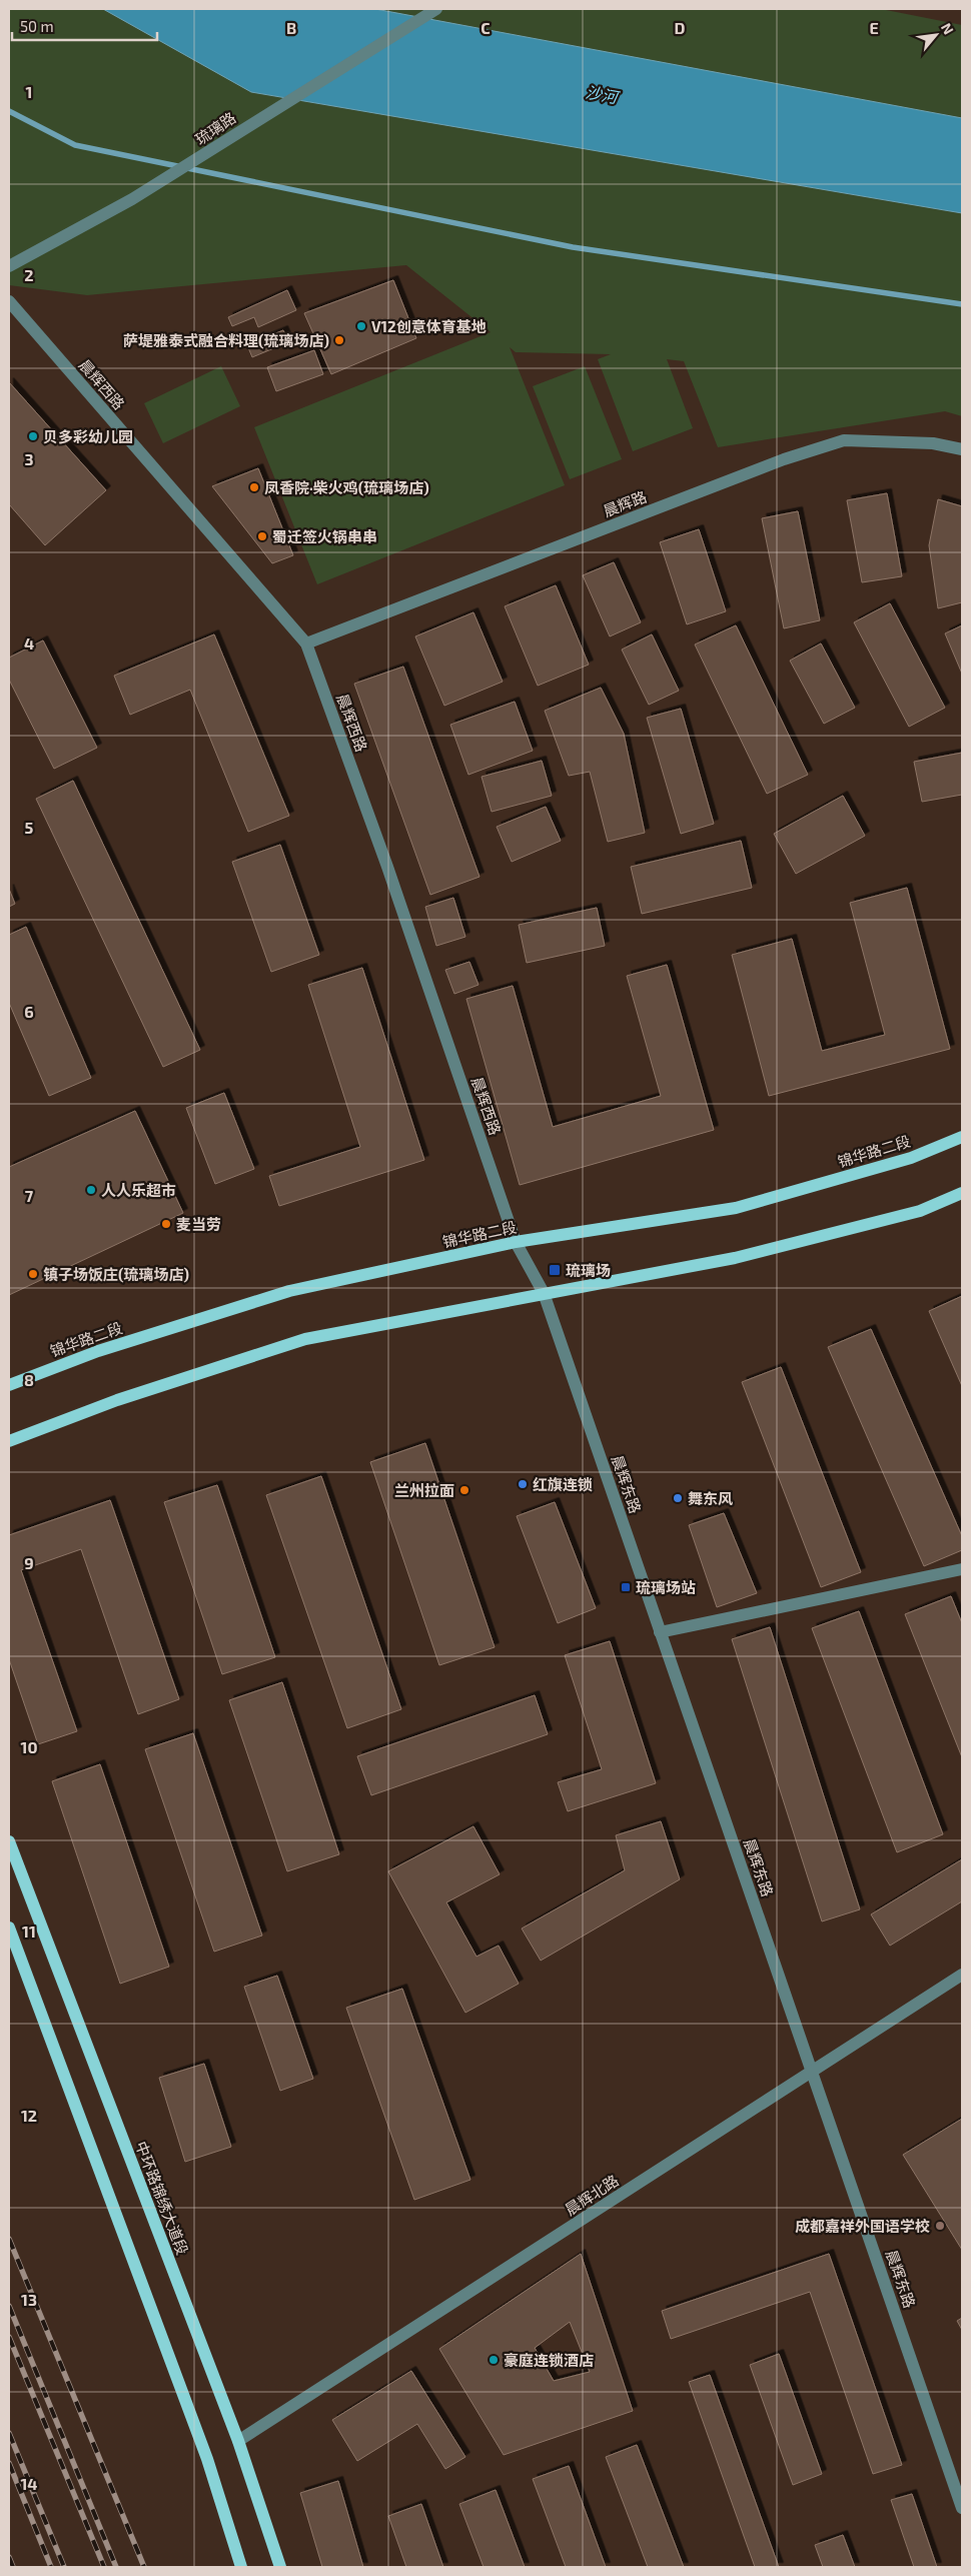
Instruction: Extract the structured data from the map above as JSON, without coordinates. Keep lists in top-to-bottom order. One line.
{"streets":{"main road":["锦华路二段","中环路锦绣大道段"],"street":["琉璃路","晨辉西路","晨辉路","晨辉东路","晨辉北路"]},"crossings":[["晨辉西路","晨辉路"],["晨辉西路","锦华路二段"],["晨辉西路","晨辉东路"],["锦华路二段","晨辉东路"],["晨辉东路","晨辉北路"],["晨辉北路","中环路锦绣大道段"]],"water":["沙河"],"places":{"other":["V12创意体育基地","萨堤雅泰式融合料理(琉璃场店)","贝多彩幼儿园","凤香院·柴火鸡(琉璃场店)","蜀迁签火锅串串","人人乐超市","麦当劳","镇子场饭庄(琉璃场店)","红旗连锁","兰州拉面","舞东风","成都嘉祥外国语学校","豪庭连锁酒店"],"transit":["琉璃场","琉璃场站"]},"scale_bar":"50 m","north":"top right","grid":{"columns":["B","C","D","E"],"rows":["1","2","3","4","5","6","7","8","9","10","11","12","13","14"]}}
